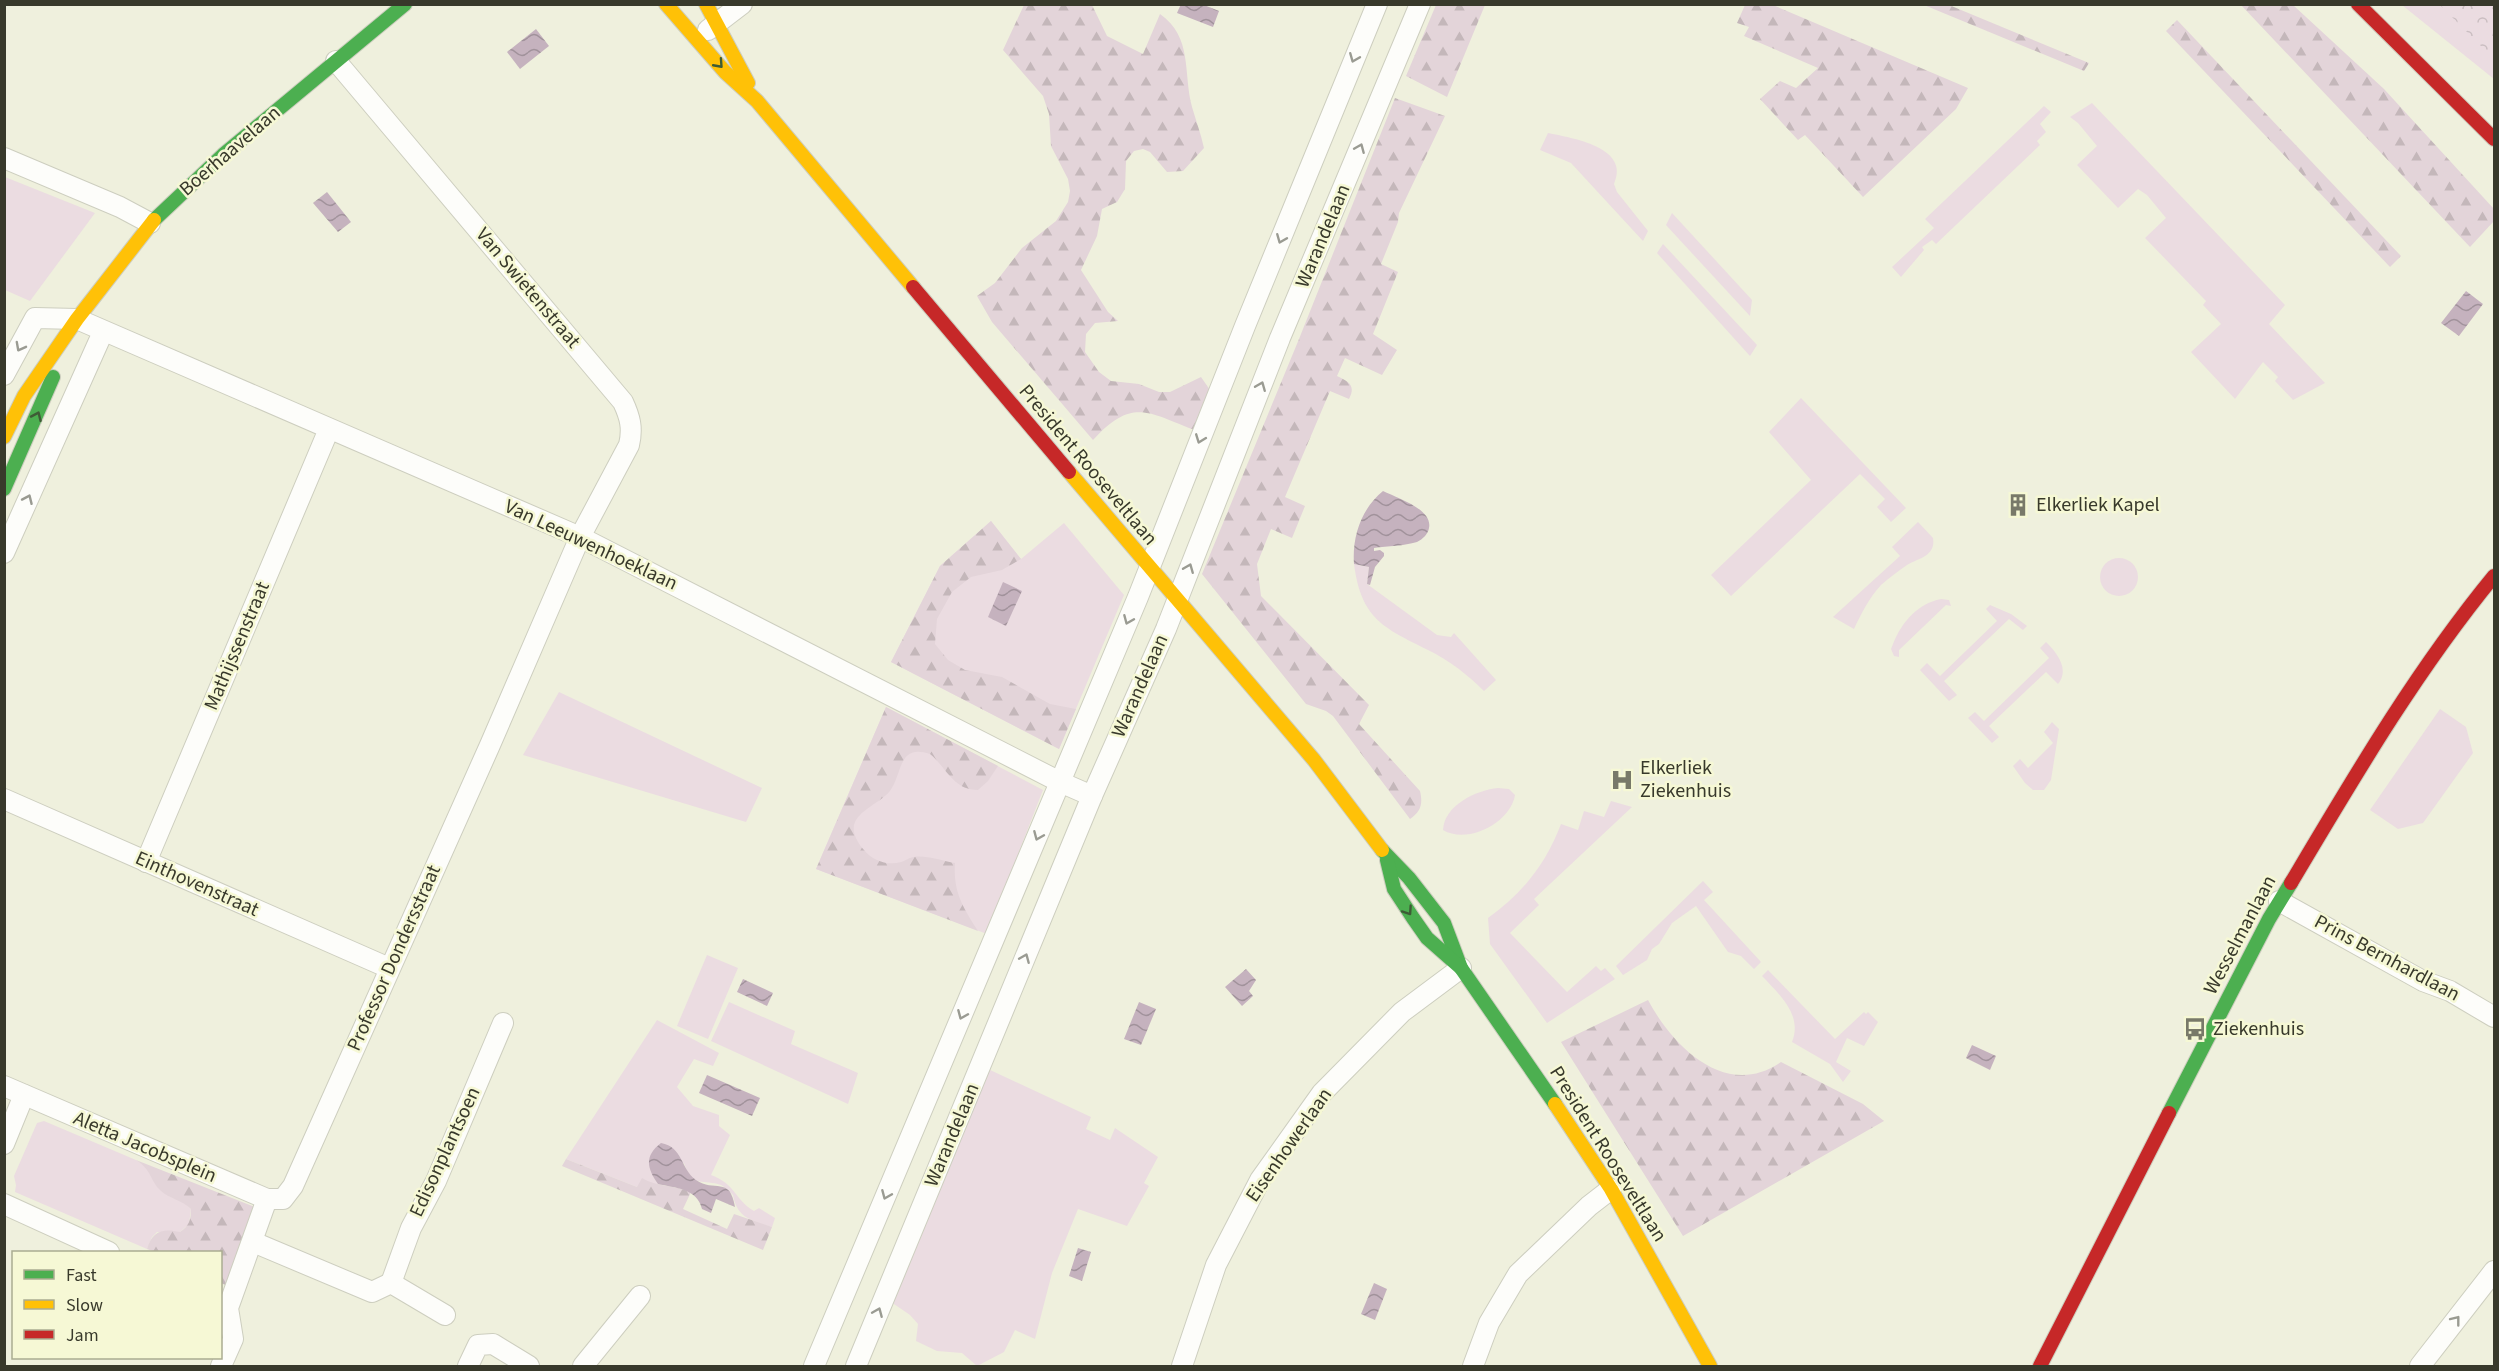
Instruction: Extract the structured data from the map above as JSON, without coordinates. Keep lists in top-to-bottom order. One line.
{"streets":{"street":["Boerhaavelaan","Warandelaan","Van Swietenstraat","President Rooseveltlaan","Van Leeuwenhoeklaan","Mathijssenstraat","Einthovenstraat","Wesselmanlaan","Professor Dondersstraat","Prins Bernhardlaan","Eisenhowerlaan","Aletta Jacobsplein","Edisonplantsoen"]},"crossings":[["Boerhaavelaan","Van Swietenstraat"],["Boerhaavelaan","Van Leeuwenhoeklaan"],["Warandelaan","President Rooseveltlaan"],["Warandelaan","Van Leeuwenhoeklaan"],["Van Swietenstraat","Van Leeuwenhoeklaan"],["Van Swietenstraat","Professor Dondersstraat"],["President Rooseveltlaan","Eisenhowerlaan"],["Van Leeuwenhoeklaan","Mathijssenstraat"],["Van Leeuwenhoeklaan","Professor Dondersstraat"],["Mathijssenstraat","Einthovenstraat"],["Einthovenstraat","Professor Dondersstraat"],["Wesselmanlaan","Prins Bernhardlaan"],["Professor Dondersstraat","Aletta Jacobsplein"]],"places":{"building":["Elkerliek Kapel"],"hospital":["Elkerliek Ziekenhuis"],"bus stop":["Ziekenhuis"]},"legend":["Fast","Slow","Jam"]}
